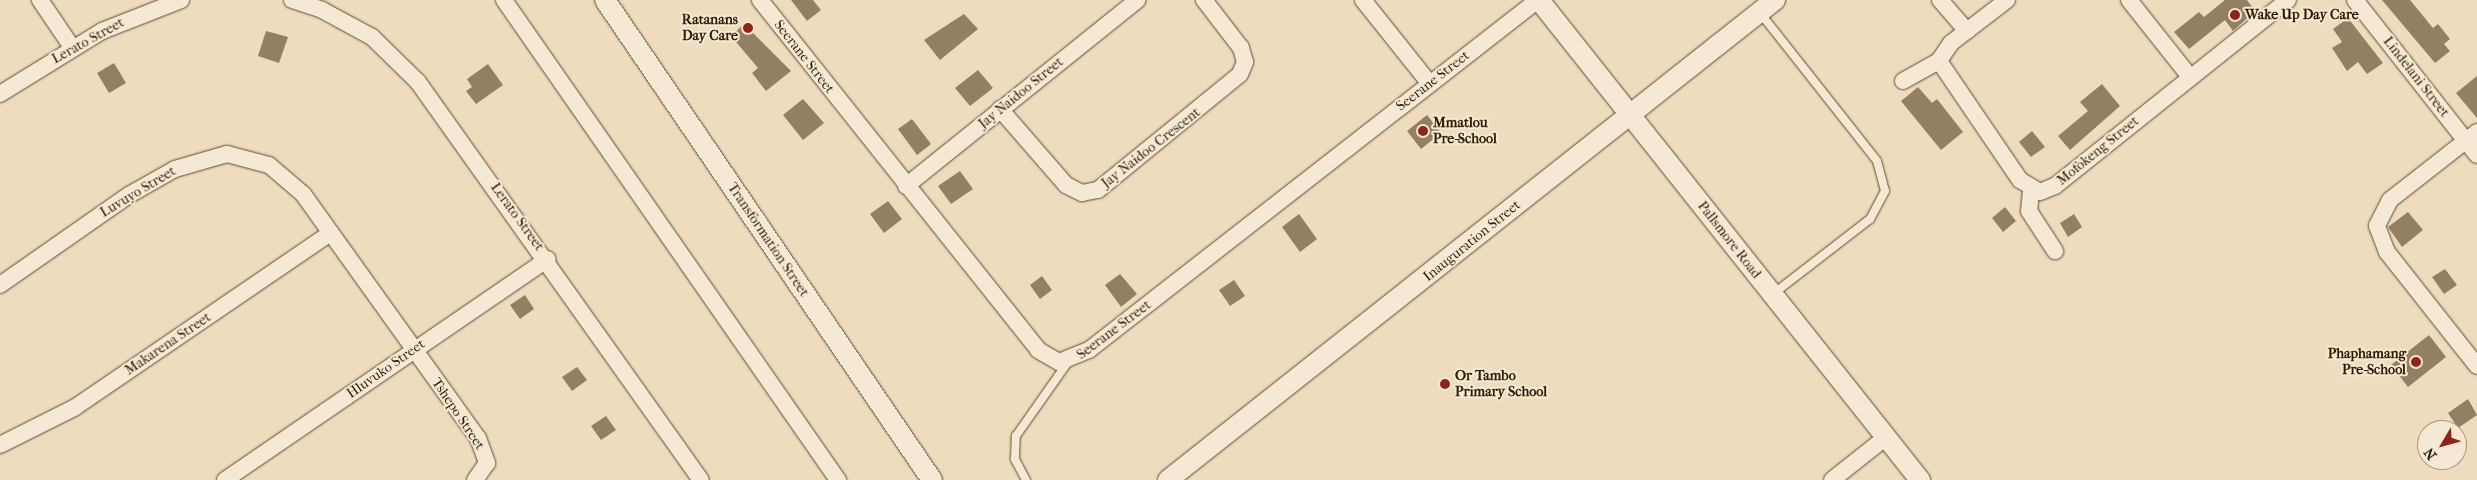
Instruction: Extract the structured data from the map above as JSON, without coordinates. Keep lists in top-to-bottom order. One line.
{"streets":{"street":["Lerato Street","Seerane Street","Lindelani Street","Jay Naidoo Street","Jay Naidoo Crescent","Mofokeng Street","Luvuyo Street","Transformation Street","Pallsmore Road","Inauguration Street","Makarena Street","Hluvuko Street","Tshepo Street"]},"crossings":[["Lerato Street","Hluvuko Street"],["Seerane Street","Jay Naidoo Street"],["Seerane Street","Pallsmore Road"],["Jay Naidoo Street","Jay Naidoo Crescent"],["Luvuyo Street","Makarena Street"],["Luvuyo Street","Hluvuko Street"],["Luvuyo Street","Tshepo Street"],["Pallsmore Road","Inauguration Street"],["Hluvuko Street","Tshepo Street"]],"places":["Wake Up Day Care","Ratanans Day Care","Mmatlou Pre-School","Phaphamang Pre-School","Or Tambo Primary School"],"north":"bottom left"}
